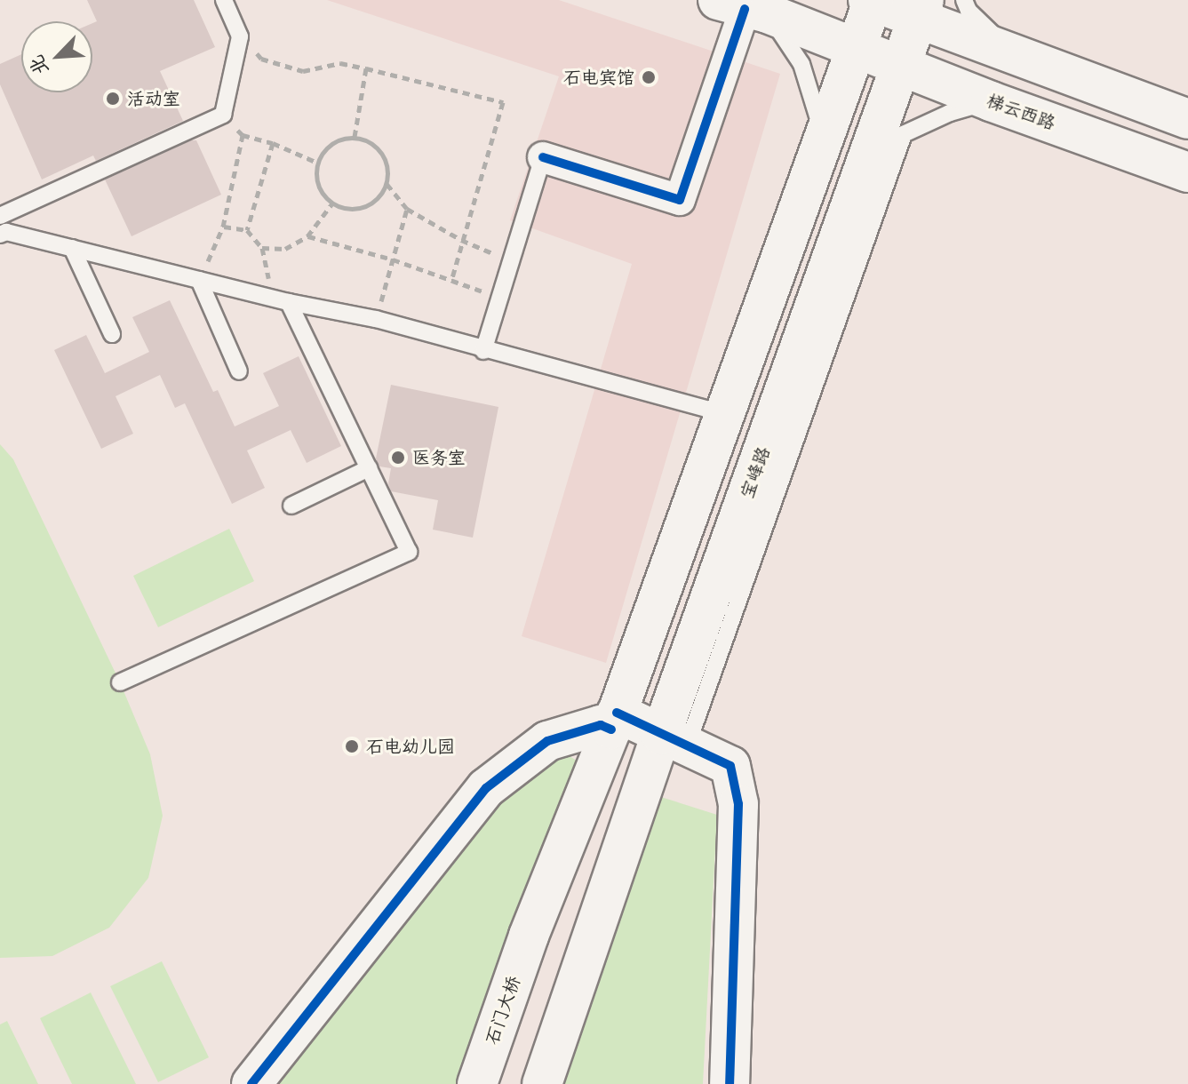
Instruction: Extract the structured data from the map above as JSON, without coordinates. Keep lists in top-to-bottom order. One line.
{"streets":{"main road":["梯云西路","宝峰路","石门大桥"]},"crossings":[["梯云西路","宝峰路"]],"places":["石电宾馆","活动室","医务室","石电幼儿园"],"north":"bottom left"}
